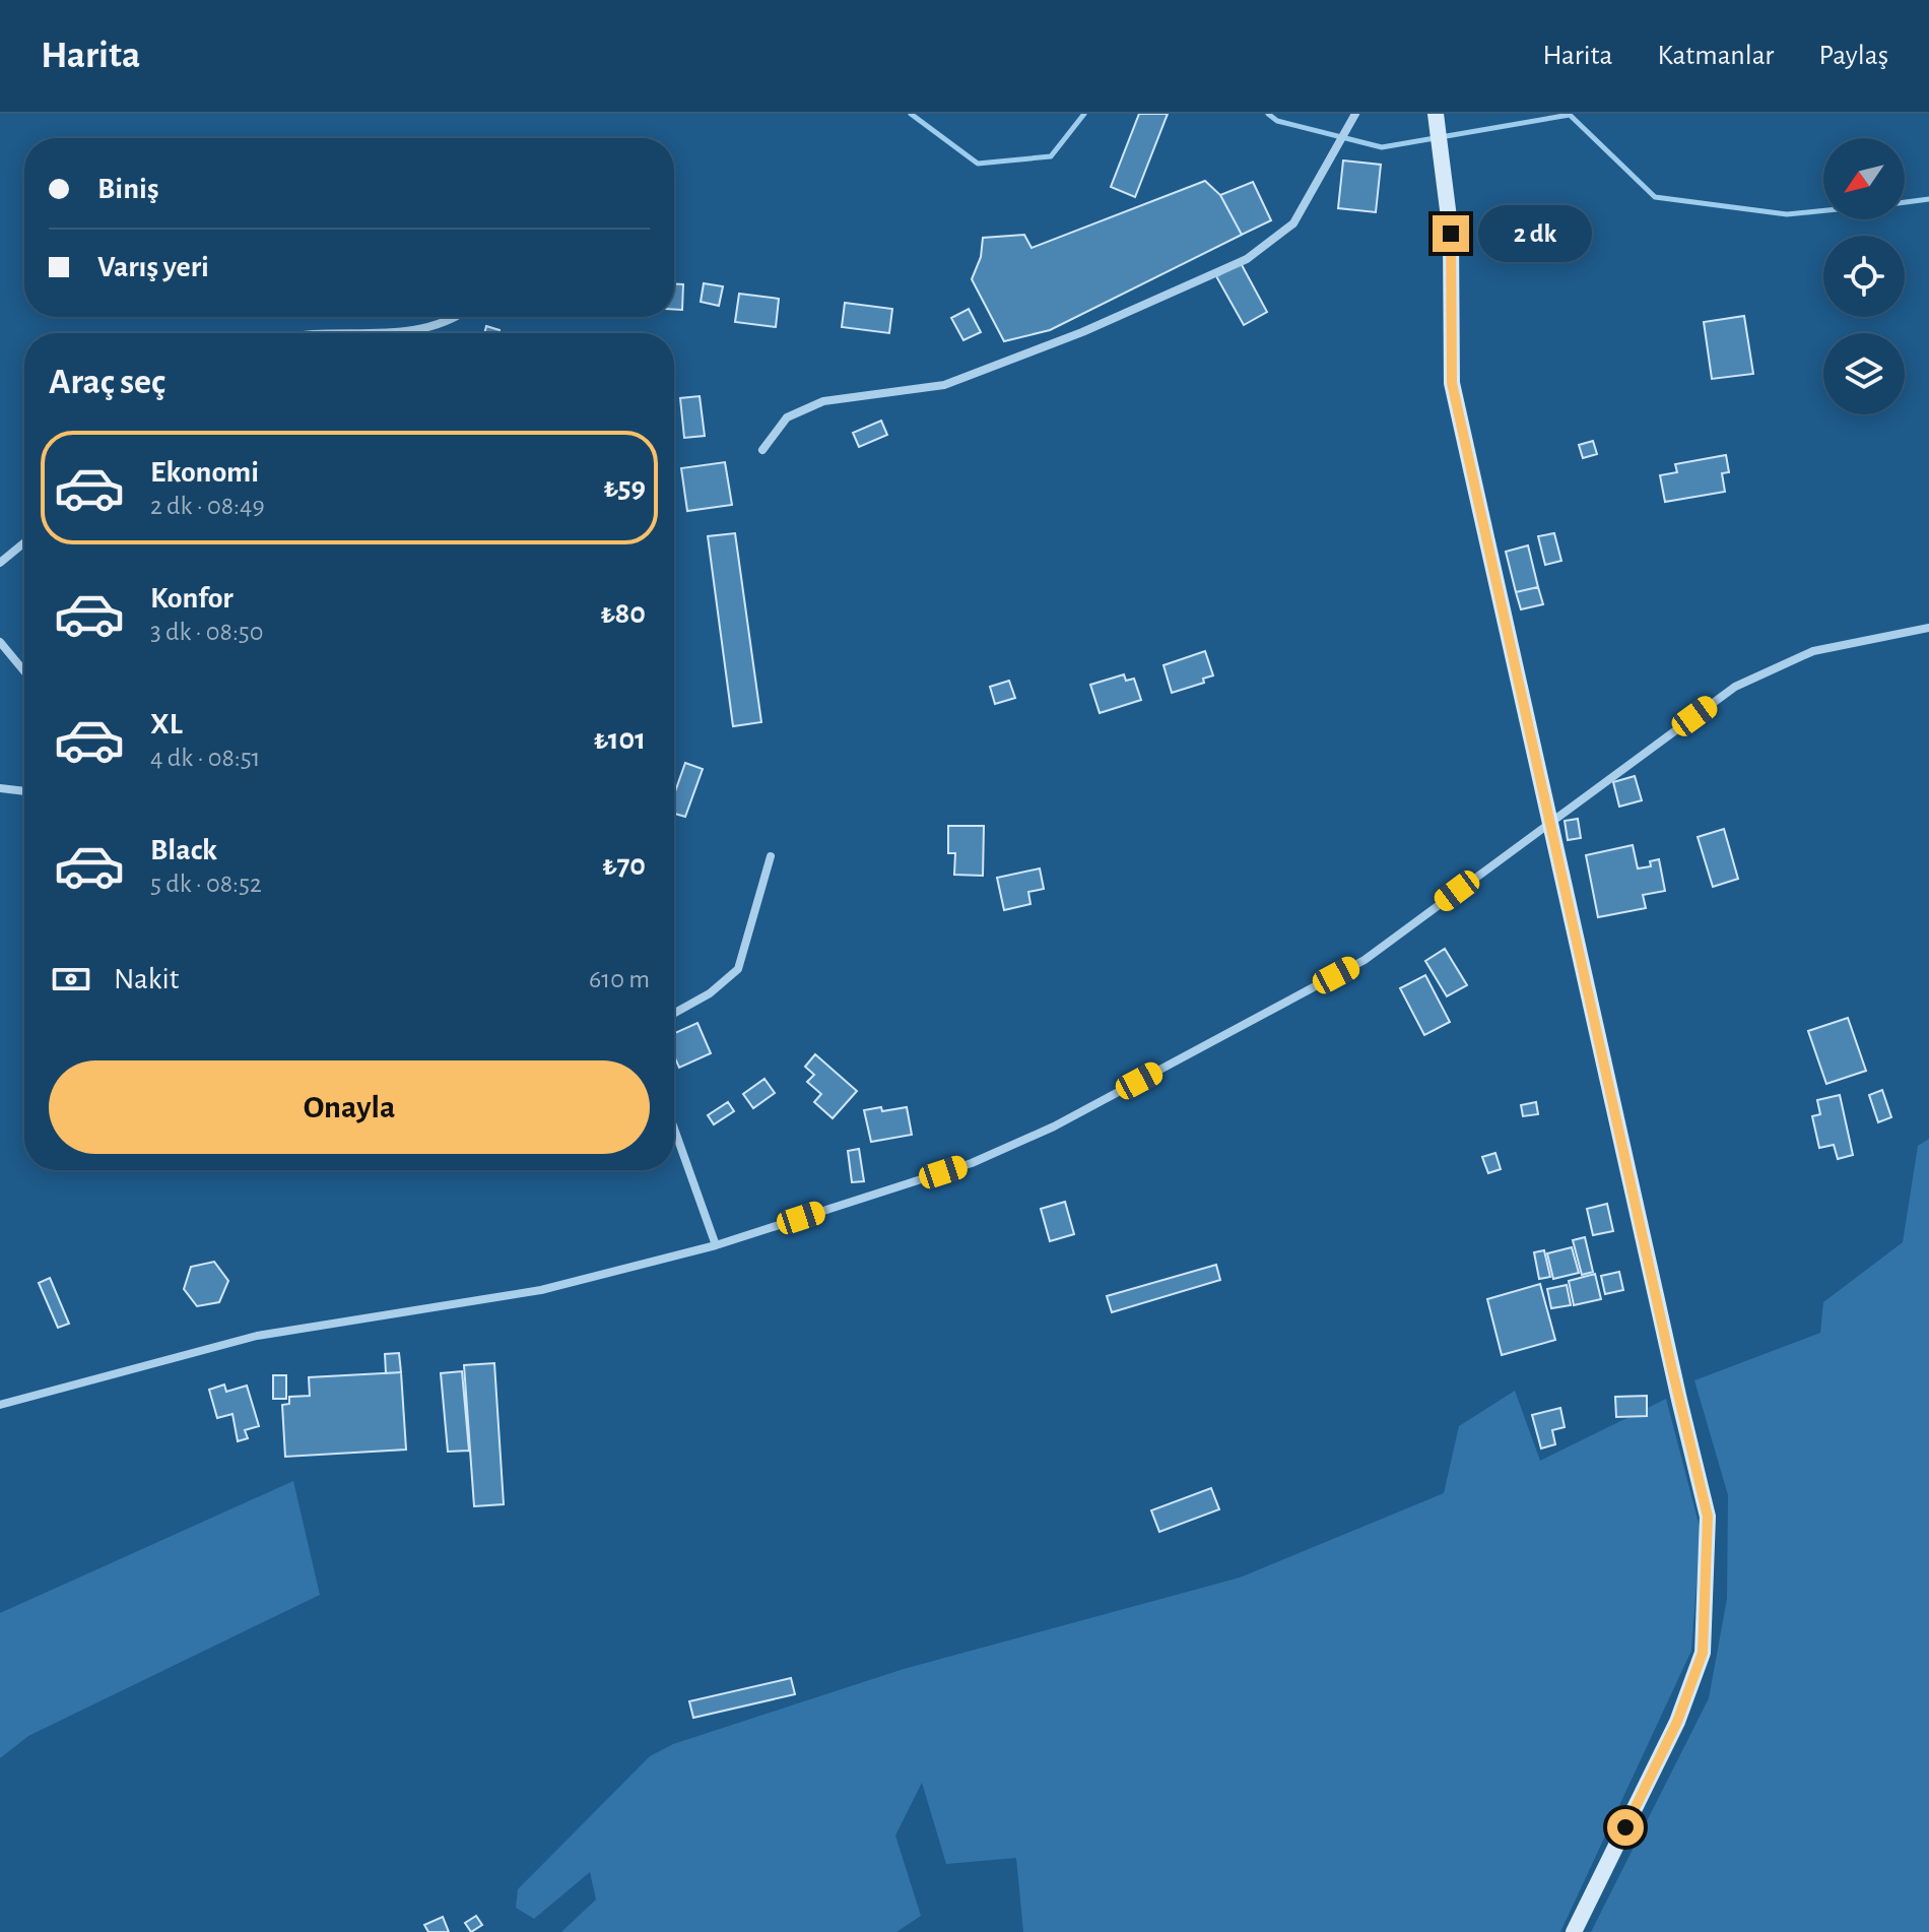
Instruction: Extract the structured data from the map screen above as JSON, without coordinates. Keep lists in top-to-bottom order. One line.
{"north":"bottom left","page":{"header":"Harita","nav":["Harita","Katmanlar","Paylaş"],"banner":["Biniş","Varış yeri"],"bubble":"2 dk","heading":"Araç seç","list":[{"name":"Ekonomi","note":"2 dk · 08:49","value":"₺59"},{"name":"Konfor","note":"3 dk · 08:50","value":"₺80"},{"name":"XL","note":"4 dk · 08:51","value":"₺101"},{"name":"Black","note":"5 dk · 08:52","value":"₺70"}],"pay":["Nakit","610 m"],"buttons":"Onayla"}}
